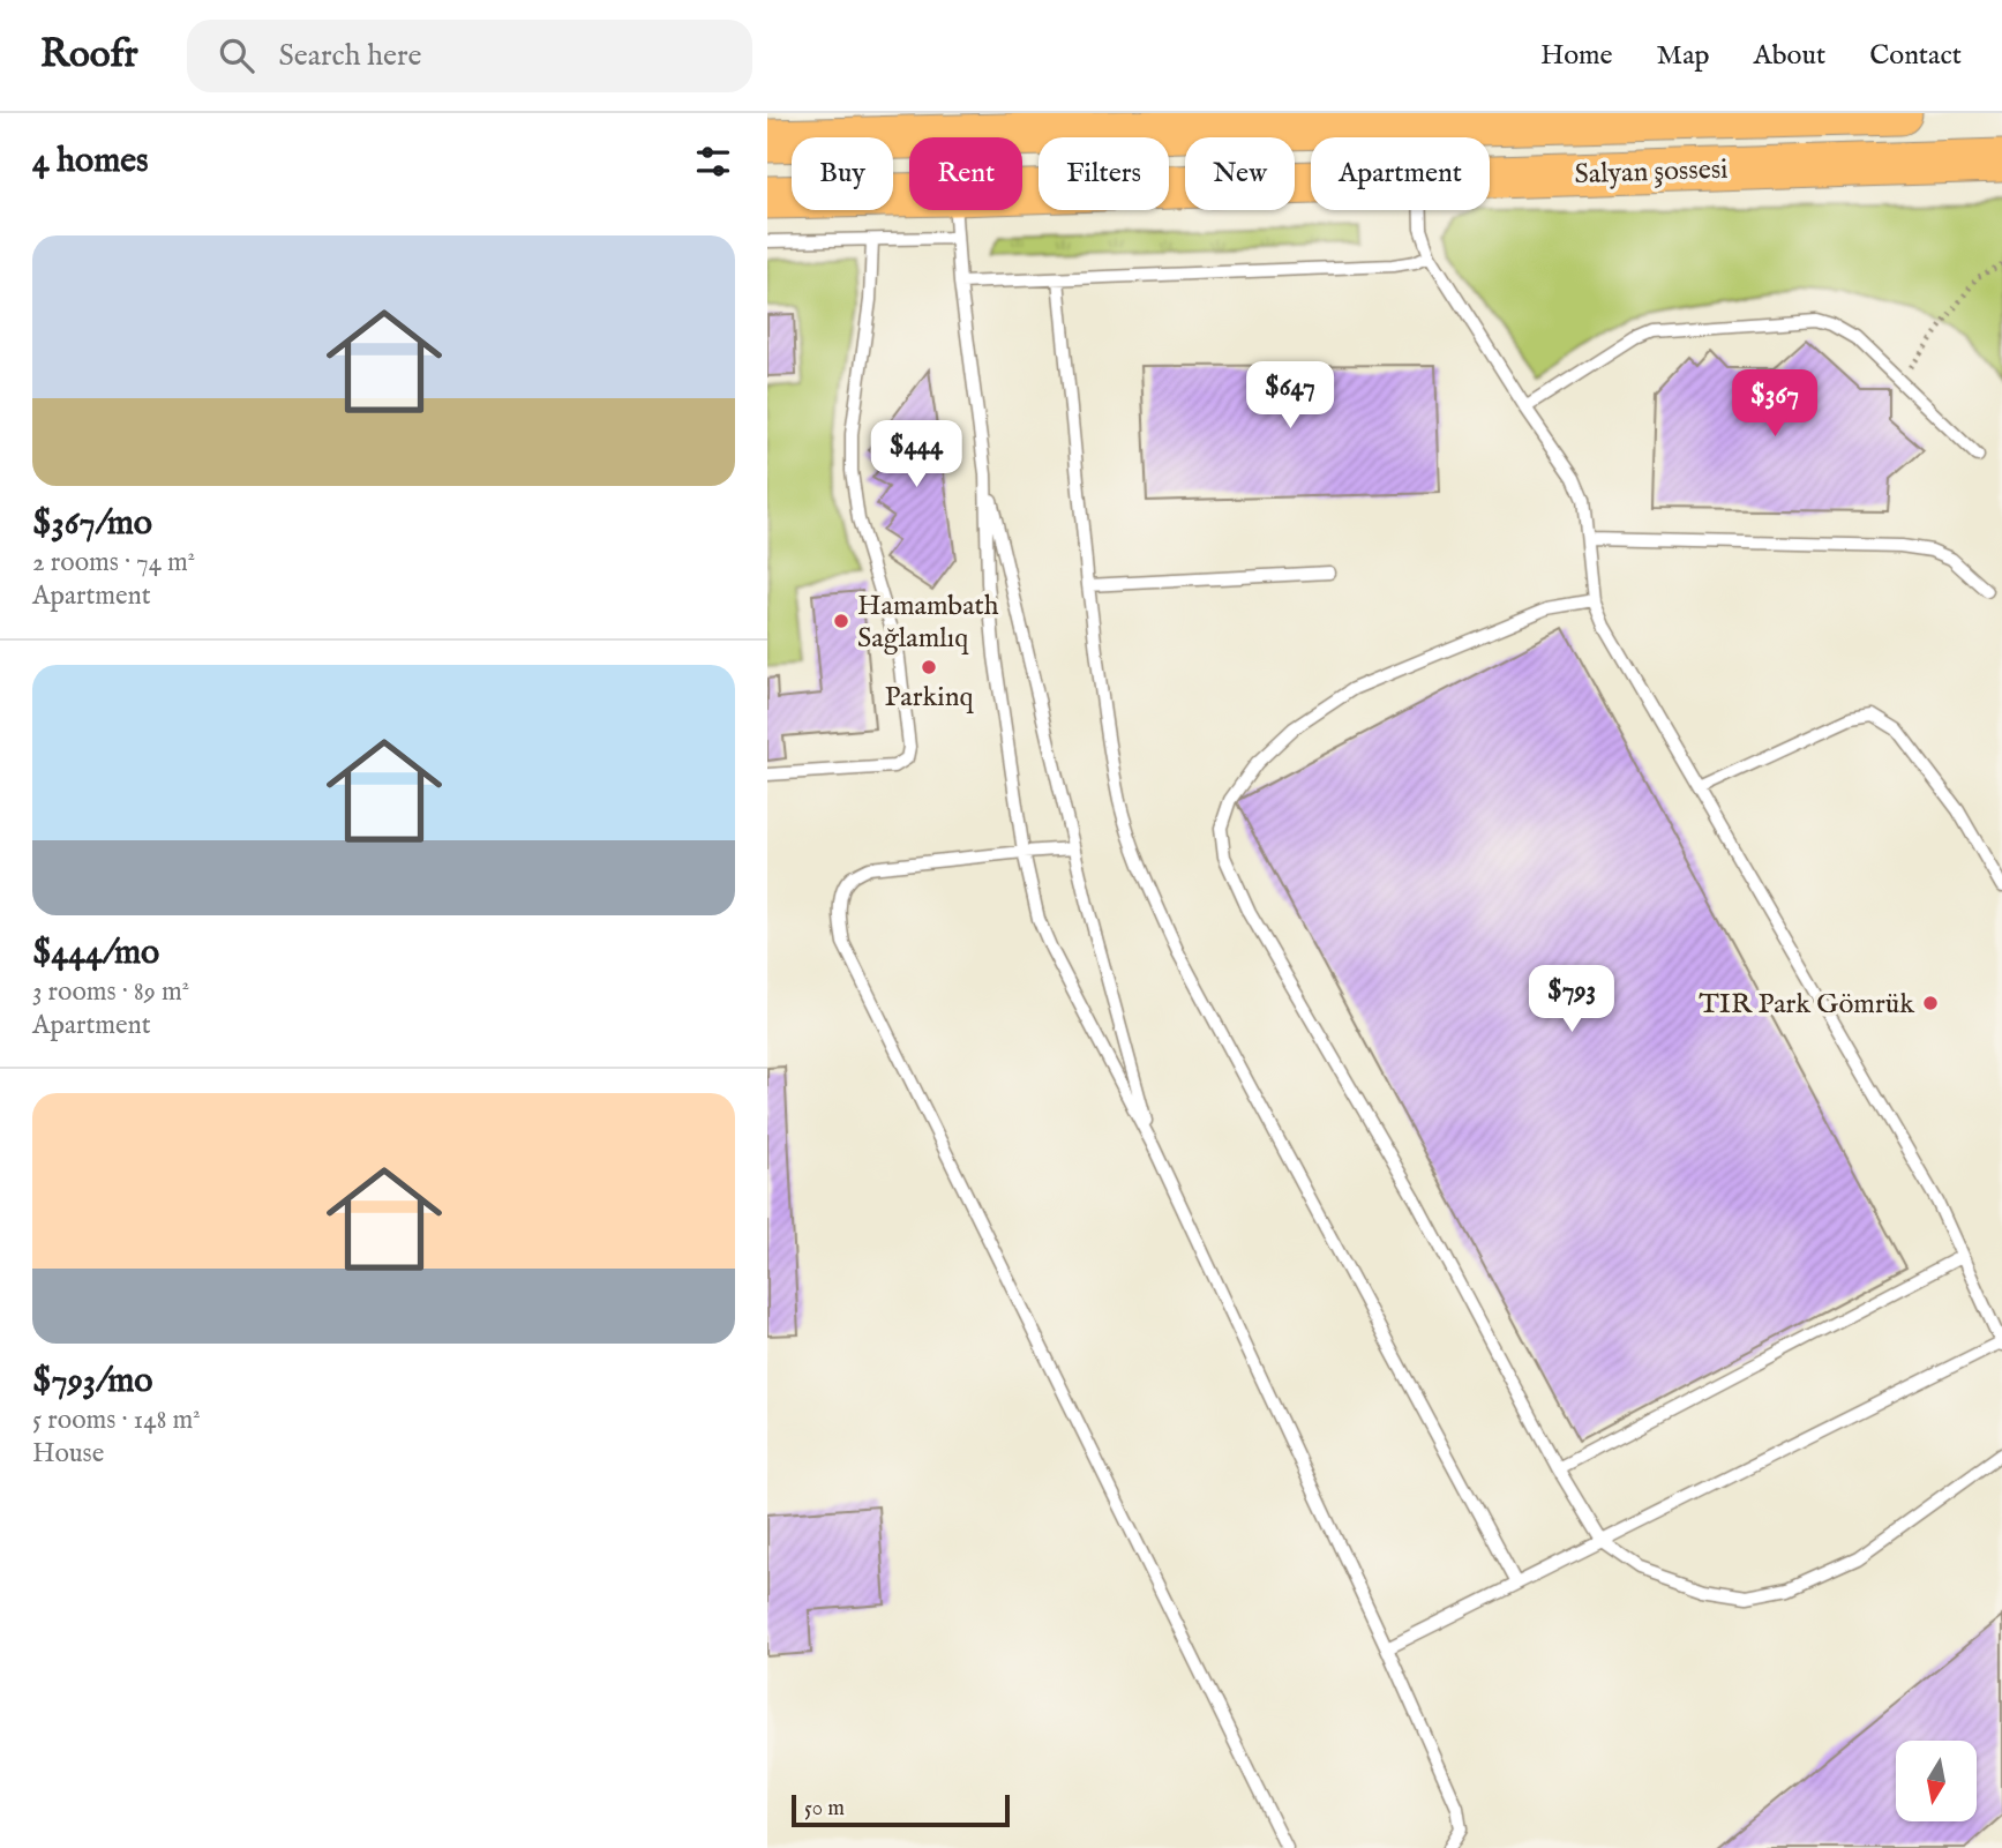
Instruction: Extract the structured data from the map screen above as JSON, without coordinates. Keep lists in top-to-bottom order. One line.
{"streets":{"highway":["Salyan şossesi"]},"places":["Hamambath Sağlamlıq","Parkinq","TIR Park Gömrük"],"scale_bar":"50 m","north":"bottom","page":{"header":"Roofr","search":"Search here","nav":["Home","Map","About","Contact"],"heading":"4 homes","chip":["Buy","Rent","Filters","New","Apartment"],"list":[{"name":"$367/mo","note":"2 rooms · 74 m² · Apartment"},{"name":"$444/mo","note":"3 rooms · 89 m² · Apartment"},{"name":"$793/mo","note":"5 rooms · 148 m² · House"}],"price":["$647","$367","$444","$793"],"scale":"50 m"}}
